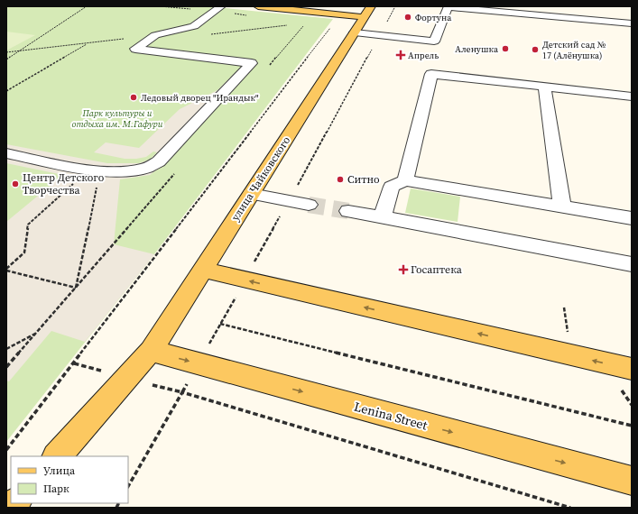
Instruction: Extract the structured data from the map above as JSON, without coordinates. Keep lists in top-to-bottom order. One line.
{"streets":{"main road":["улица Чайковского","Lenina Street"]},"crossings":[["улица Чайковского","Lenina Street"]],"parks":["Парк культуры и отдыха им. М.Гафури"],"places":{"other":["Фортуна","Аленушка","Детский сад № 17 (Алёнушка)","Ледовый дворец \"Ирандык\"","Ситно","Центр Детского Творчества"],"health":["Апрель","Госаптека"]},"legend":["Улица","Парк"]}
